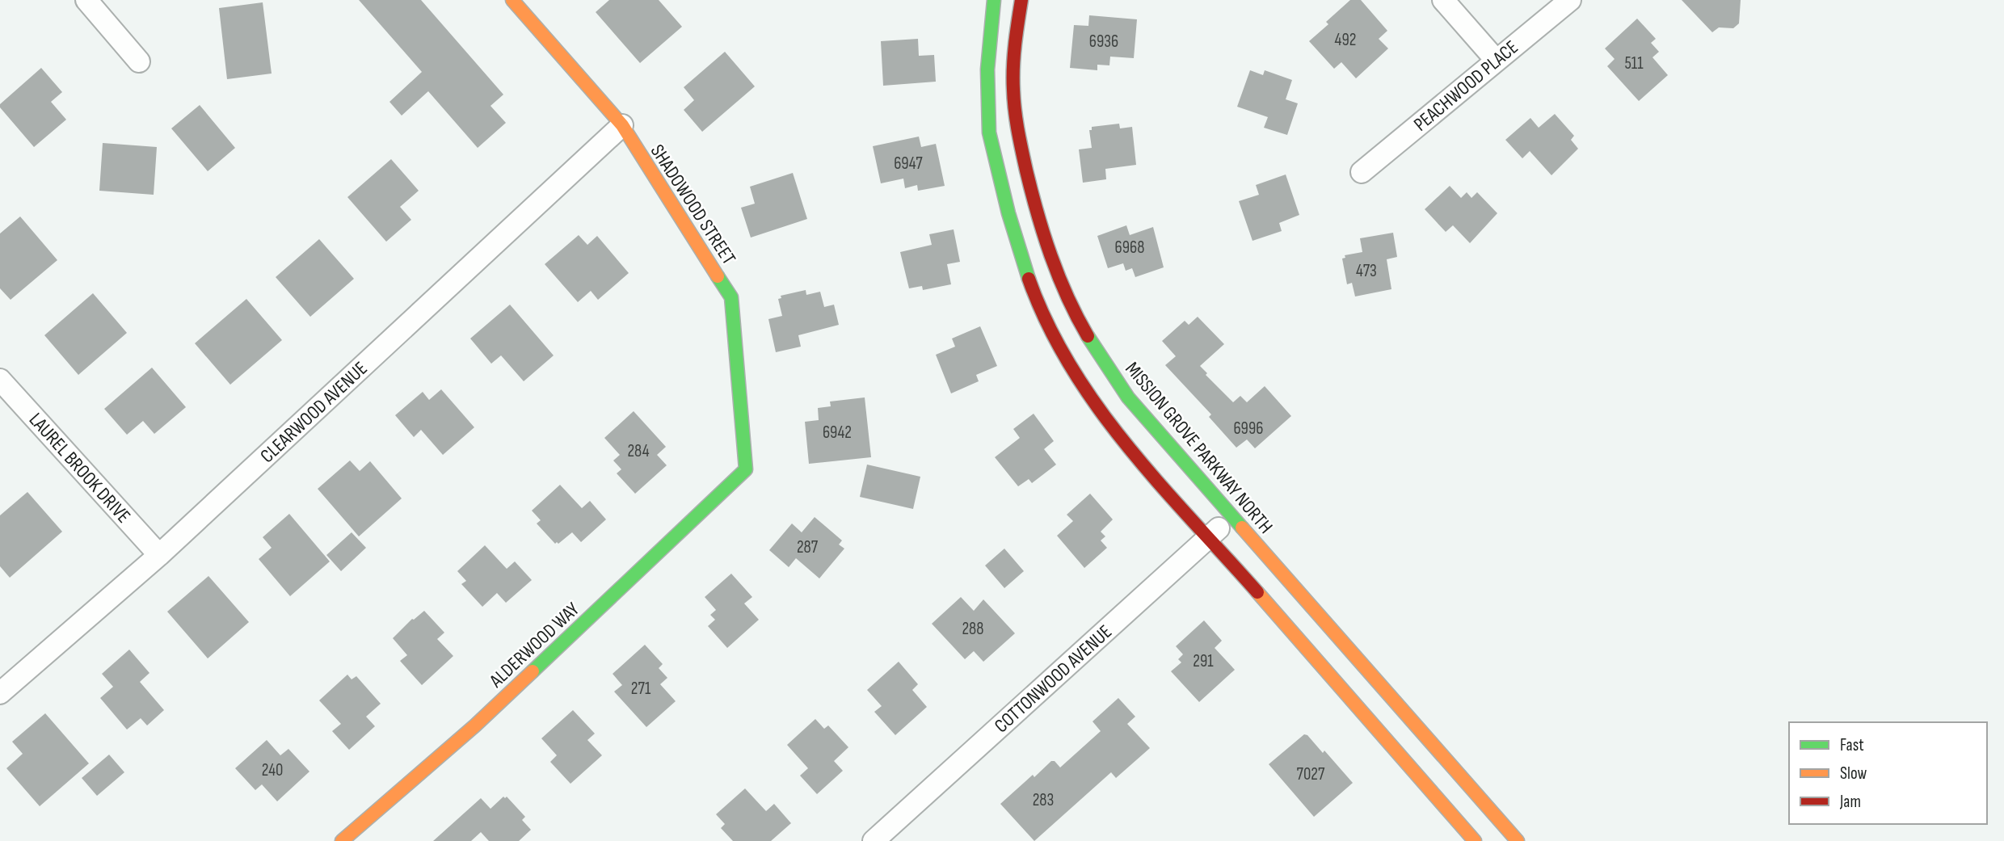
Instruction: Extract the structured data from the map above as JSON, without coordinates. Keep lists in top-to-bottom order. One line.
{"streets":{"street":["PEACHWOOD PLACE","SHADOWOOD STREET","CLEARWOOD AVENUE","MISSION GROVE PARKWAY NORTH","LAUREL BROOK DRIVE","ALDERWOOD WAY","COTTONWOOD AVENUE"]},"crossings":[["SHADOWOOD STREET","CLEARWOOD AVENUE"],["SHADOWOOD STREET","ALDERWOOD WAY"],["CLEARWOOD AVENUE","LAUREL BROOK DRIVE"],["MISSION GROVE PARKWAY NORTH","COTTONWOOD AVENUE"]],"house_numbers":["492","6936","511","6947","6968","473","6996","6942","284","287","288","291","271","240","7027","283"],"legend":["Fast","Slow","Jam"]}
